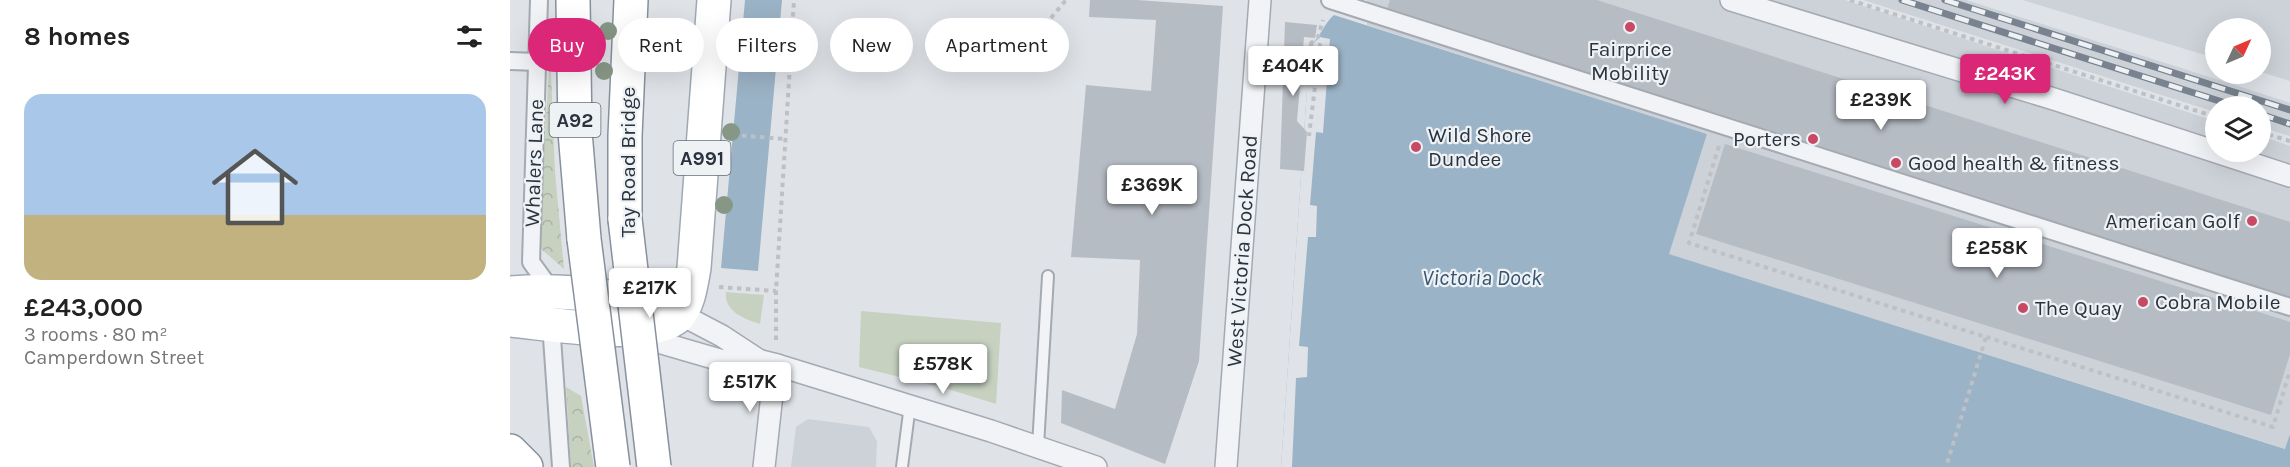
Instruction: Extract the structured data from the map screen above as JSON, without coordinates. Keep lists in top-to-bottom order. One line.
{"streets":{"main road":["A92","A991","Tay Road Bridge"],"street":["Whalers Lane","West Victoria Dock Road"]},"water":["Victoria Dock"],"places":["Fairprice Mobility","Porters","Wild Shore Dundee","Good health & fitness","American Golf","Cobra Mobile","The Quay"],"north":"top right","page":{"heading":"8 homes","chip":["Buy","Rent","Filters","New","Apartment"],"price":["£404K","£243K","£239K","£369K","£258K","£217K","£578K","£517K"],"list":[{"name":"£243,000","note":"3 rooms · 80 m² · Camperdown Street"}]}}
